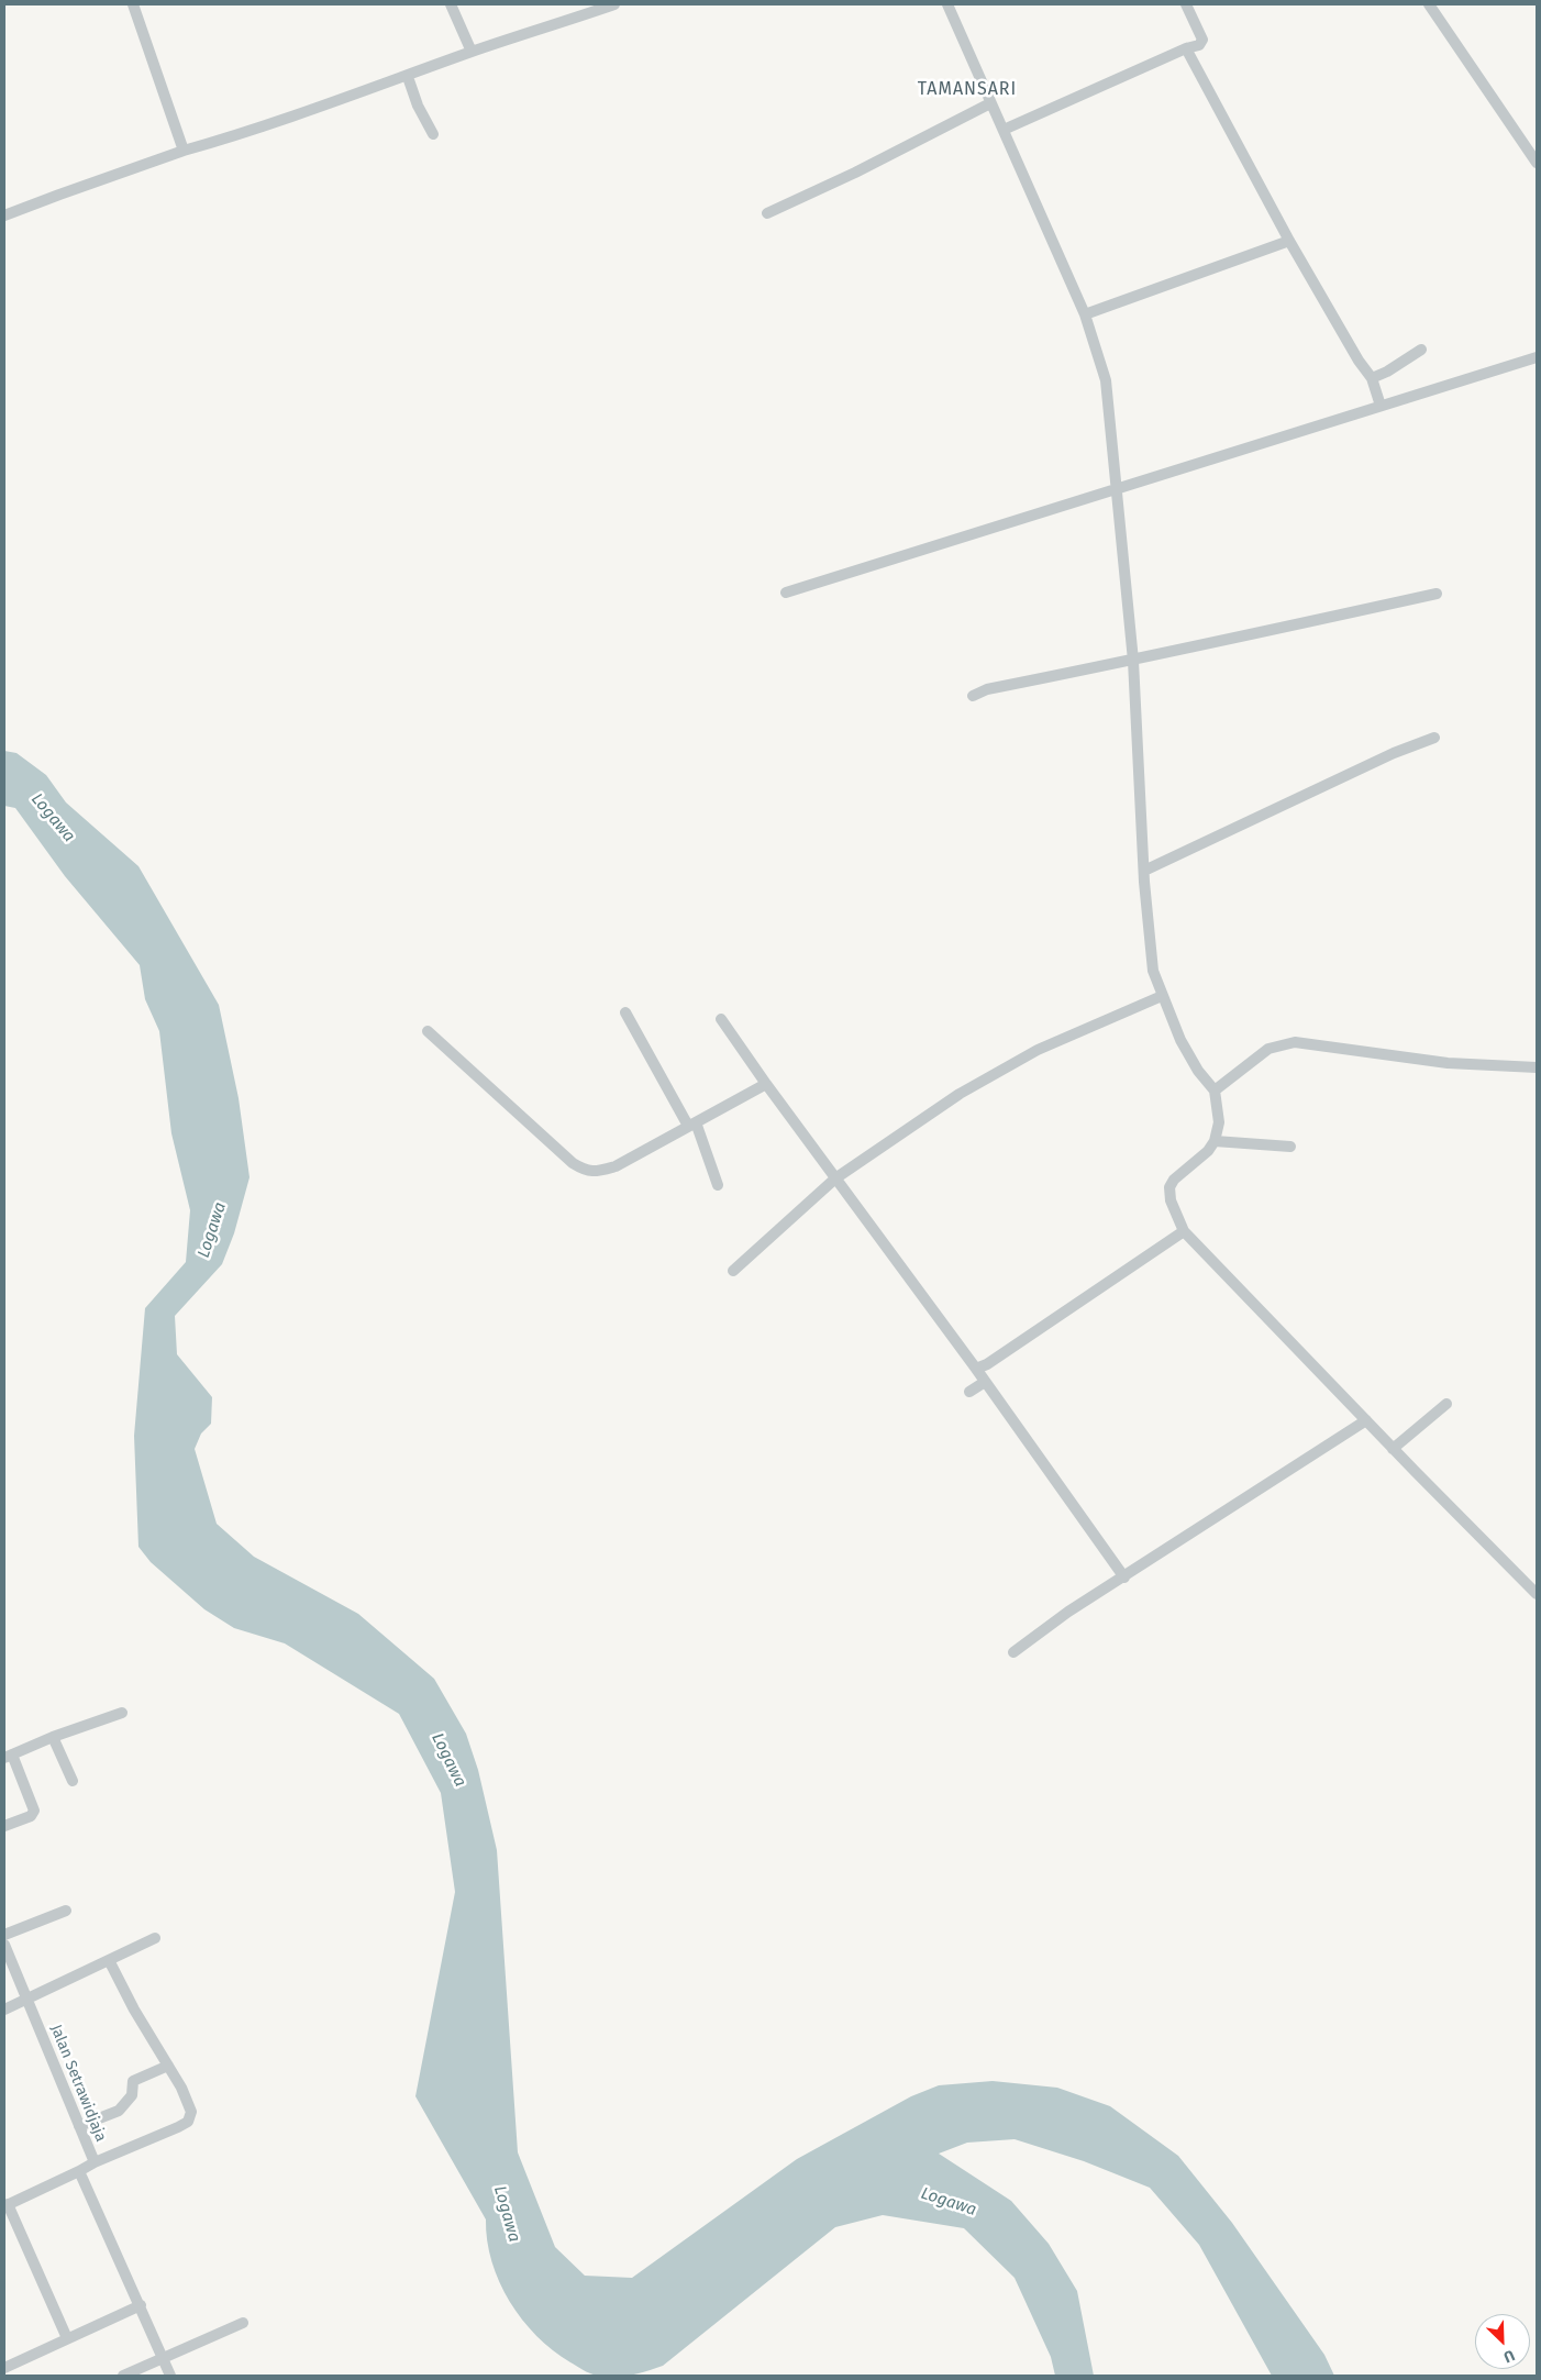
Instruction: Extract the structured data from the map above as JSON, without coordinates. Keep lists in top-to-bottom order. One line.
{"streets":{"street":["Jalan Setrawidjaja"]},"districts":["TAMANSARI"],"water":["Logawa"],"north":"bottom right"}
